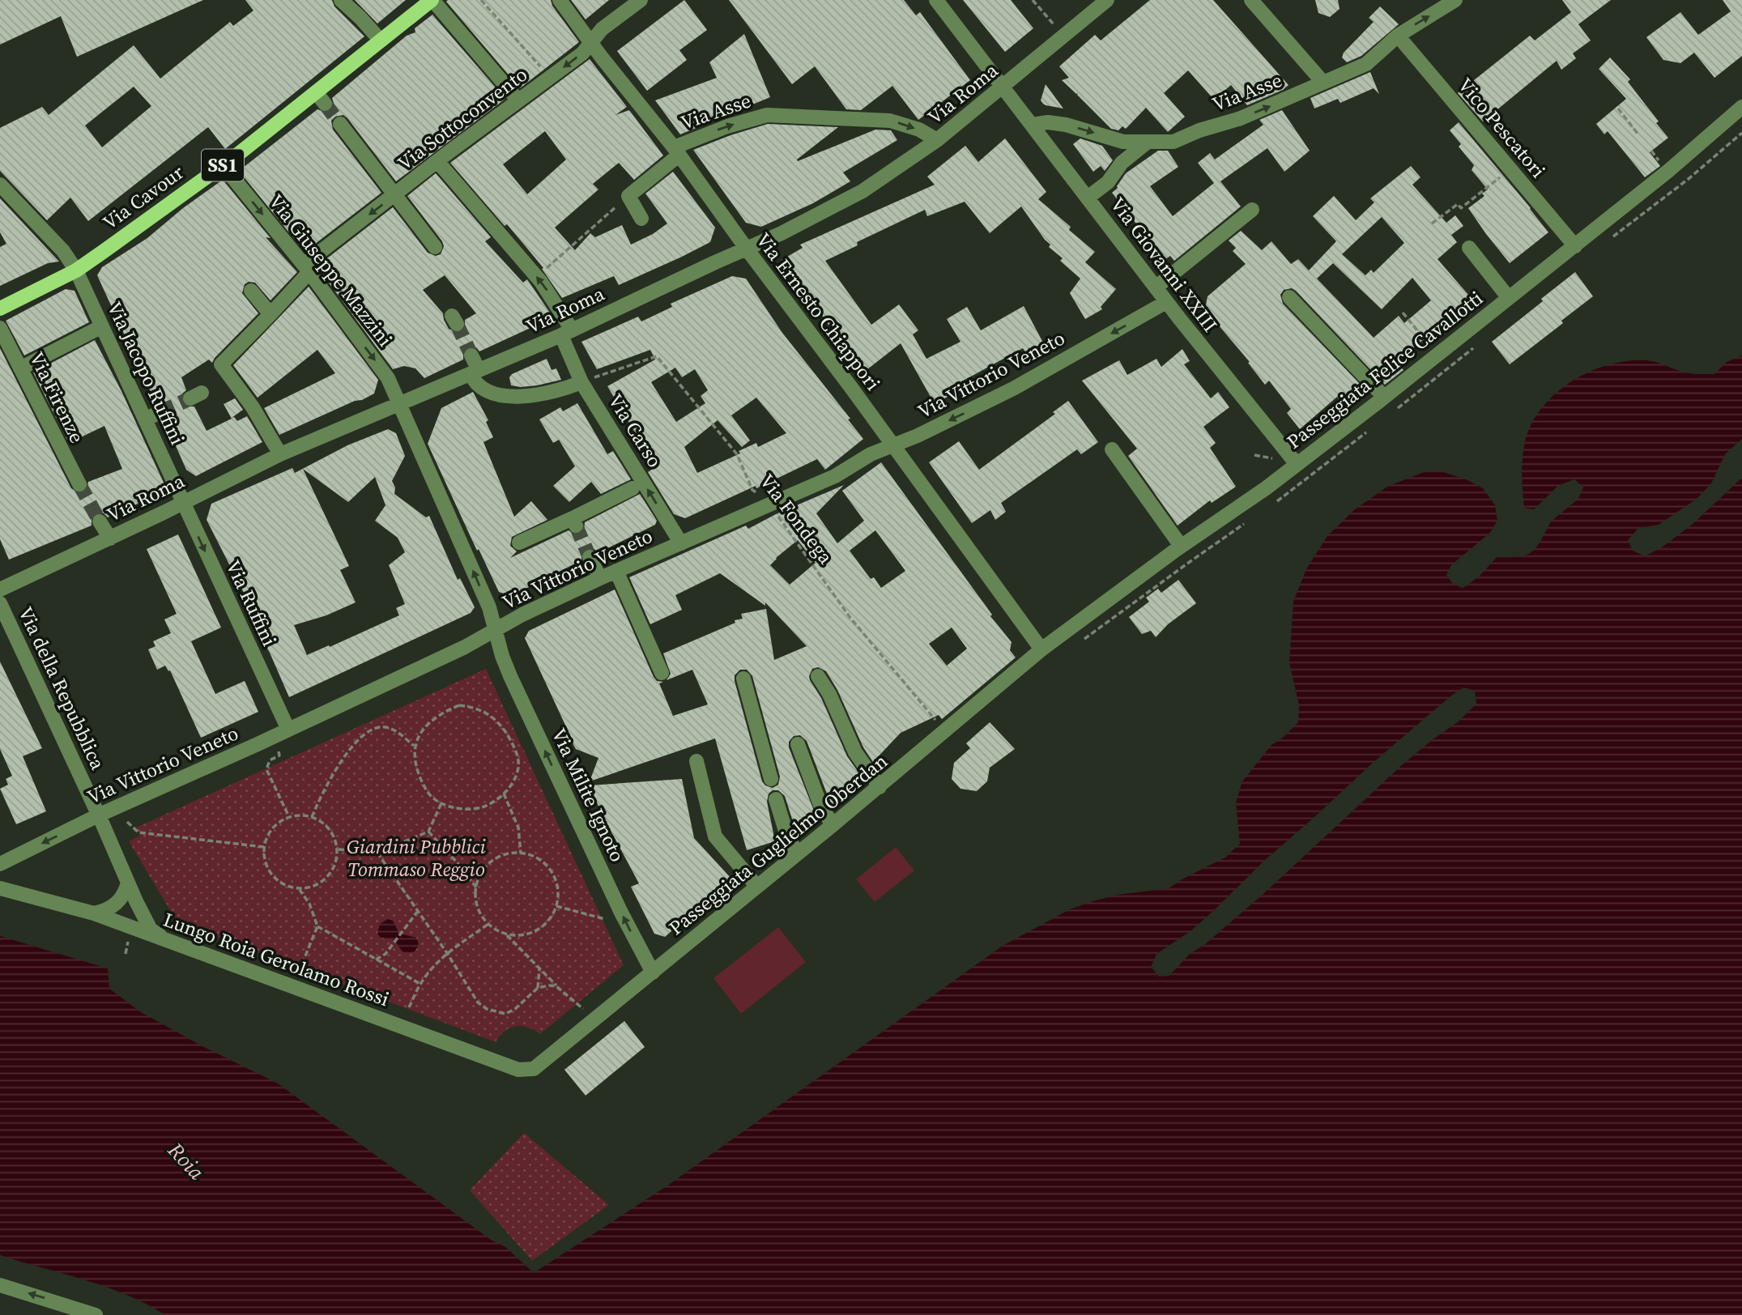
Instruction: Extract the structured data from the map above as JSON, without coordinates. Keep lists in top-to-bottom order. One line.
{"streets":{"main road":["SS1","Via Cavour"],"street":["Via Asse","Via Roma","Via Sottoconvento","Vico Pescatori","Via Giovanni XXIII","Via Giuseppe Mazzini","Via Ernesto Chiappori","Passeggiata Felice Cavallotti","Via Jacopo Ruffini","Via Vittorio Veneto","Via Firenze","Via Carso","Via Ruffini","Via della Repubblica","Via Milite Ignoto","Passeggiata Guglielmo Oberdan","Lungo Roia Gerolamo Rossi"],"path":["Via Fondega"]},"crossings":[["Via Asse","Via Roma"],["Via Asse","Vico Pescatori"],["Via Asse","Via Giovanni XXIII"],["Via Asse","Via Ernesto Chiappori"],["Via Roma","Via Sottoconvento"],["Via Roma","Via Giovanni XXIII"],["Via Roma","Via Giuseppe Mazzini"],["Via Roma","Via Ernesto Chiappori"],["Via Roma","Via Jacopo Ruffini"],["Via Roma","Via Carso"],["Via Roma","Via Ruffini"],["Via Sottoconvento","Via Giuseppe Mazzini"],["Via Sottoconvento","Via Ernesto Chiappori"],["Via Sottoconvento","Via Carso"],["Vico Pescatori","Passeggiata Felice Cavallotti"],["Via Cavour","Via Giuseppe Mazzini"],["Via Cavour","Via Jacopo Ruffini"],["Via Giovanni XXIII","Passeggiata Felice Cavallotti"],["Via Giovanni XXIII","Via Vittorio Veneto"],["Via Giuseppe Mazzini","Via Vittorio Veneto"],["Via Giuseppe Mazzini","Via Milite Ignoto"],["Via Ernesto Chiappori","Passeggiata Felice Cavallotti"],["Via Ernesto Chiappori","Via Vittorio Veneto"],["Via Ernesto Chiappori","Passeggiata Guglielmo Oberdan"],["Passeggiata Felice Cavallotti","Passeggiata Guglielmo Oberdan"],["Via Jacopo Ruffini","Via Ruffini"],["Via Vittorio Veneto","Via Carso"],["Via Vittorio Veneto","Via Fondega"],["Via Vittorio Veneto","Via Ruffini"],["Via Vittorio Veneto","Via della Repubblica"],["Via Vittorio Veneto","Via Milite Ignoto"],["Via Carso","Via Fondega"],["Via Fondega","Passeggiata Guglielmo Oberdan"],["Via della Repubblica","Lungo Roia Gerolamo Rossi"],["Via Milite Ignoto","Passeggiata Guglielmo Oberdan"],["Passeggiata Guglielmo Oberdan","Lungo Roia Gerolamo Rossi"]],"one_way":["Via Asse","Via Carso","Via Ruffini","Via Milite Ignoto"],"water":["Roia"],"parks":["Giardini Pubblici Tommaso Reggio"]}
